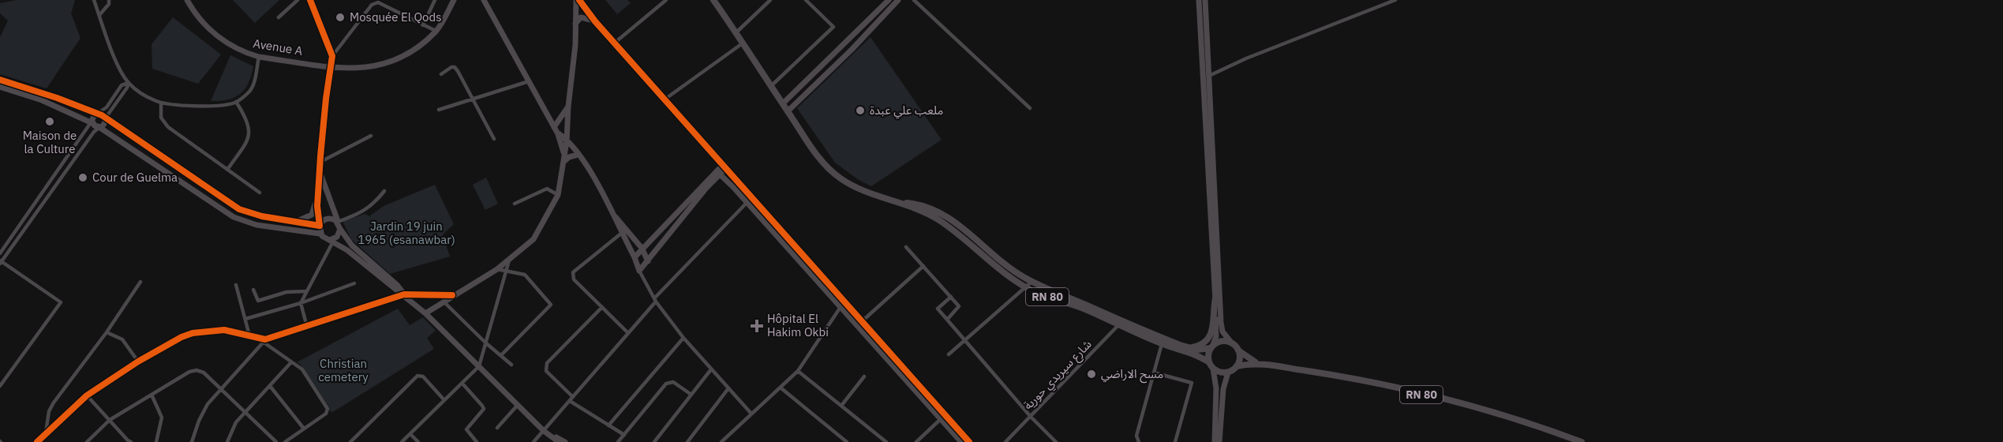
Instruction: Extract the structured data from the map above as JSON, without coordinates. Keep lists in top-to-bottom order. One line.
{"streets":{"main road":["RN 80"],"street":["Avenue A","شارع سيريدي حورية"]},"crossings":[["RN 80","شارع سيريدي حورية"]],"parks":["Jardin 19 juin 1965 (esanawbar)","Christian cemetery"],"places":{"other":["Mosquée El Qods","ملعب علي عبدة","Maison de la Culture","Cour de Guelma","مسح الاراضي"],"health":["Hôpital El Hakim Okbi"]}}
